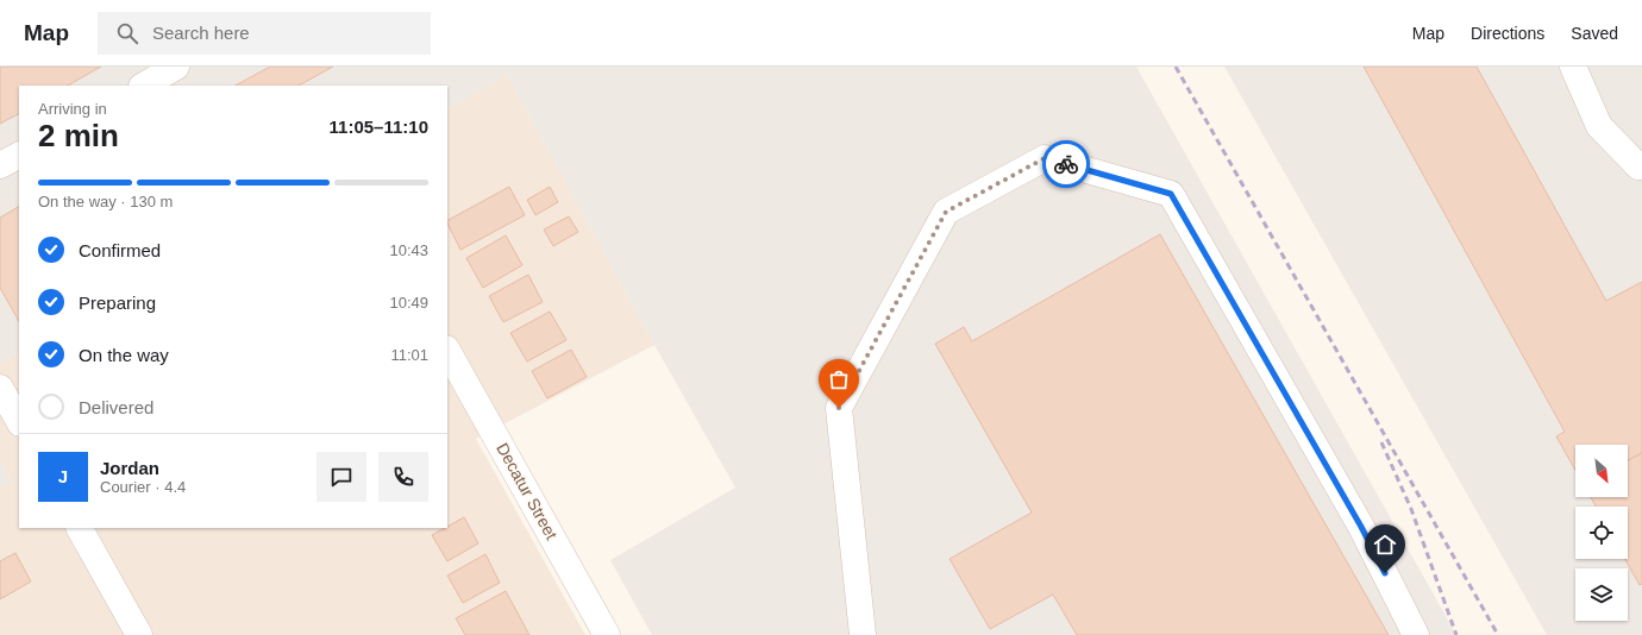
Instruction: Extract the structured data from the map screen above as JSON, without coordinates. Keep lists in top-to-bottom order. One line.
{"streets":{"street":["Decatur Street"]},"north":"bottom right","page":{"header":"Map","search":"Search here","nav":["Map","Directions","Saved"],"heading":["2 min","Arriving in","11:05–11:10"],"panel":["Jordan","Courier · 4.4"],"bar":"On the way · 130 m","list":[["Confirmed","10:43"],["Preparing","10:49"],["On the way","11:01"],"Delivered"],"round":"J"}}
